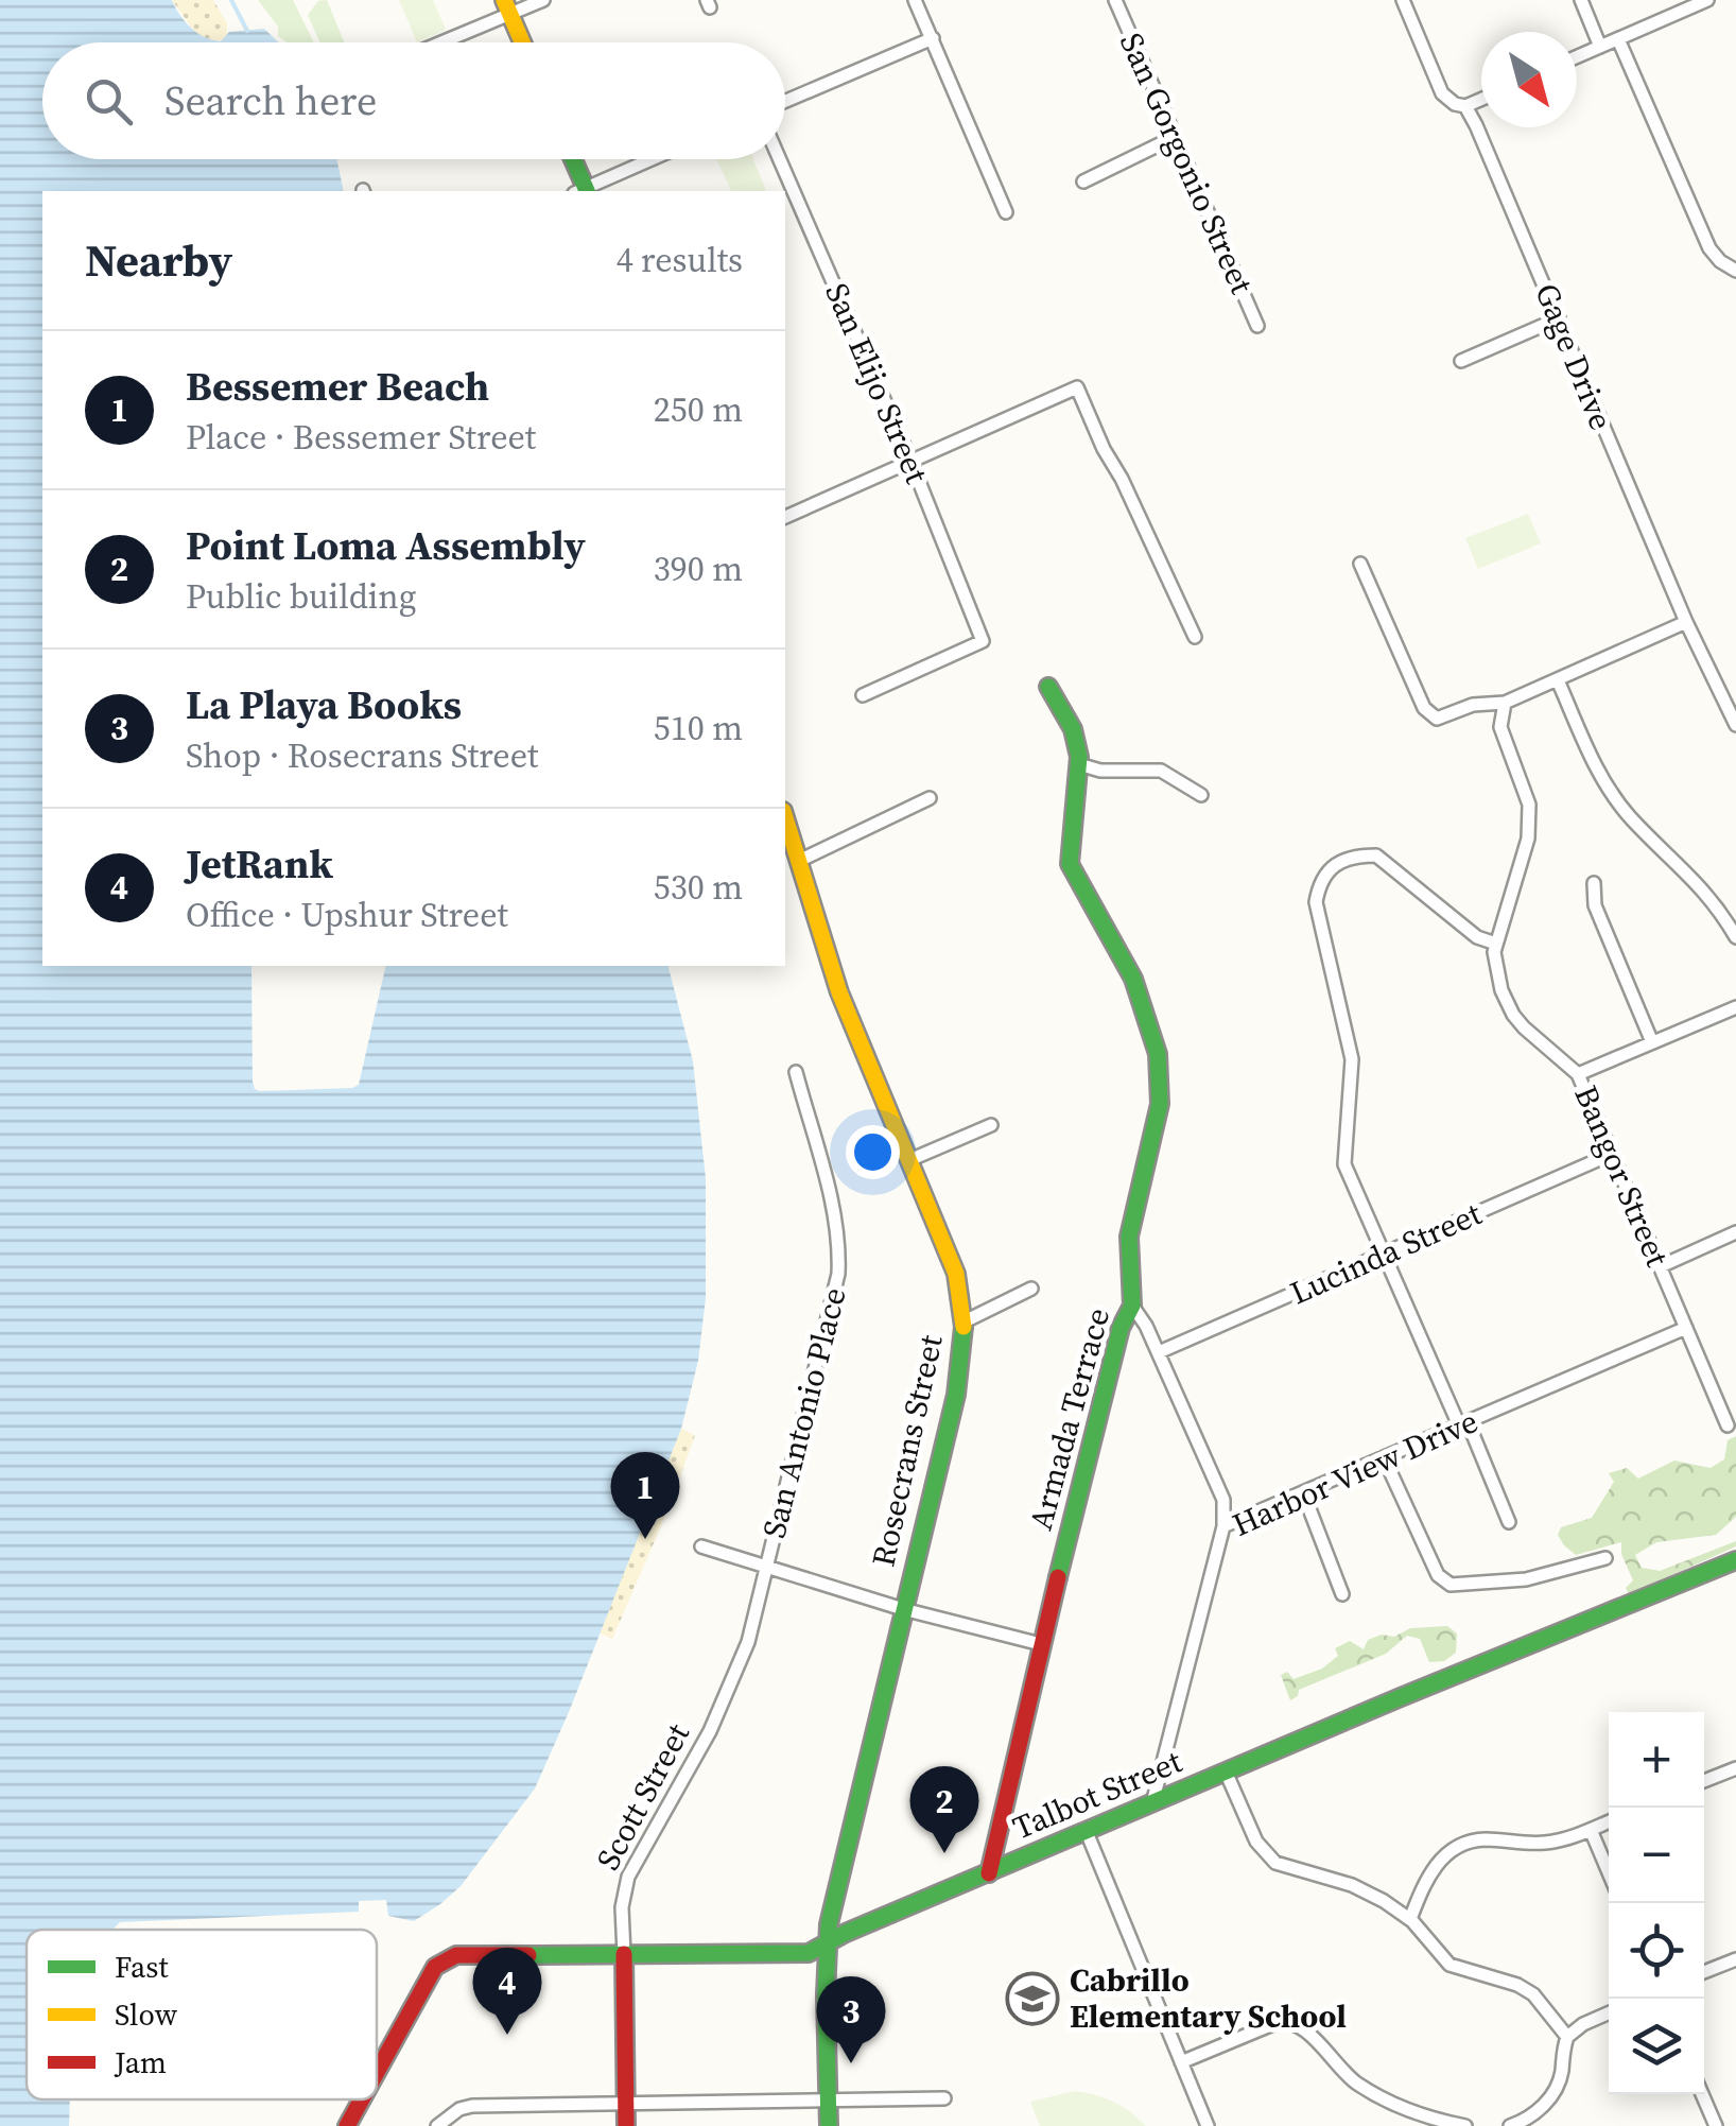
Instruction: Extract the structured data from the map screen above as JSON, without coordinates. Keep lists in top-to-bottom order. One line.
{"streets":{"street":["San Gorgonio Street","Gage Drive","San Elijo Street","Bangor Street","Lucinda Street","San Antonio Place","Armada Terrace","Rosecrans Street","Harbor View Drive","Talbot Street","Scott Street"]},"crossings":[["Bangor Street","Lucinda Street"],["Bangor Street","Harbor View Drive"],["San Antonio Place","Scott Street"],["Armada Terrace","Talbot Street"],["Rosecrans Street","Talbot Street"],["Harbor View Drive","Talbot Street"],["Talbot Street","Scott Street"]],"places":{"school or university":["Cabrillo Elementary School"]},"legend":["Fast","Slow","Jam"],"north":"bottom right","page":{"search":"Search here","heading":["Nearby","4 results"],"list":[{"mark":"1","name":"Bessemer Beach","note":"Place · Bessemer Street","value":"250 m"},{"mark":"2","name":"Point Loma Assembly","note":"Public building","value":"390 m"},{"mark":"3","name":"La Playa Books","note":"Shop · Rosecrans Street","value":"510 m"},{"mark":"4","name":"JetRank","note":"Office · Upshur Street","value":"530 m"}],"pins":["1","2","4","3"],"map_buttons":["+","−"]}}
